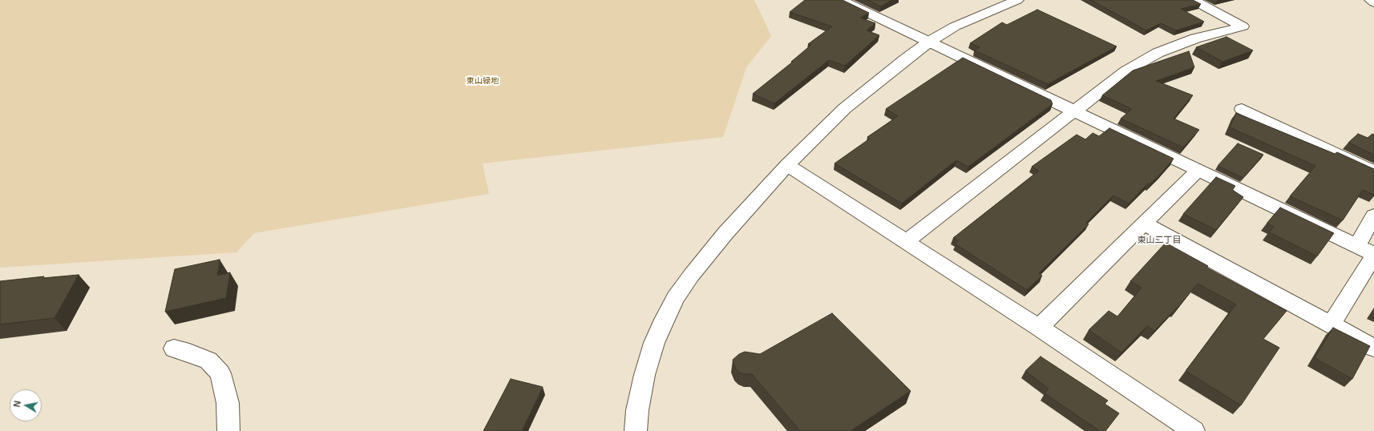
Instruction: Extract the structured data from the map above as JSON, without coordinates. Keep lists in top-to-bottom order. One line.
{"districts":["東山二丁目"],"parks":["東山緑地"],"north":"left"}
